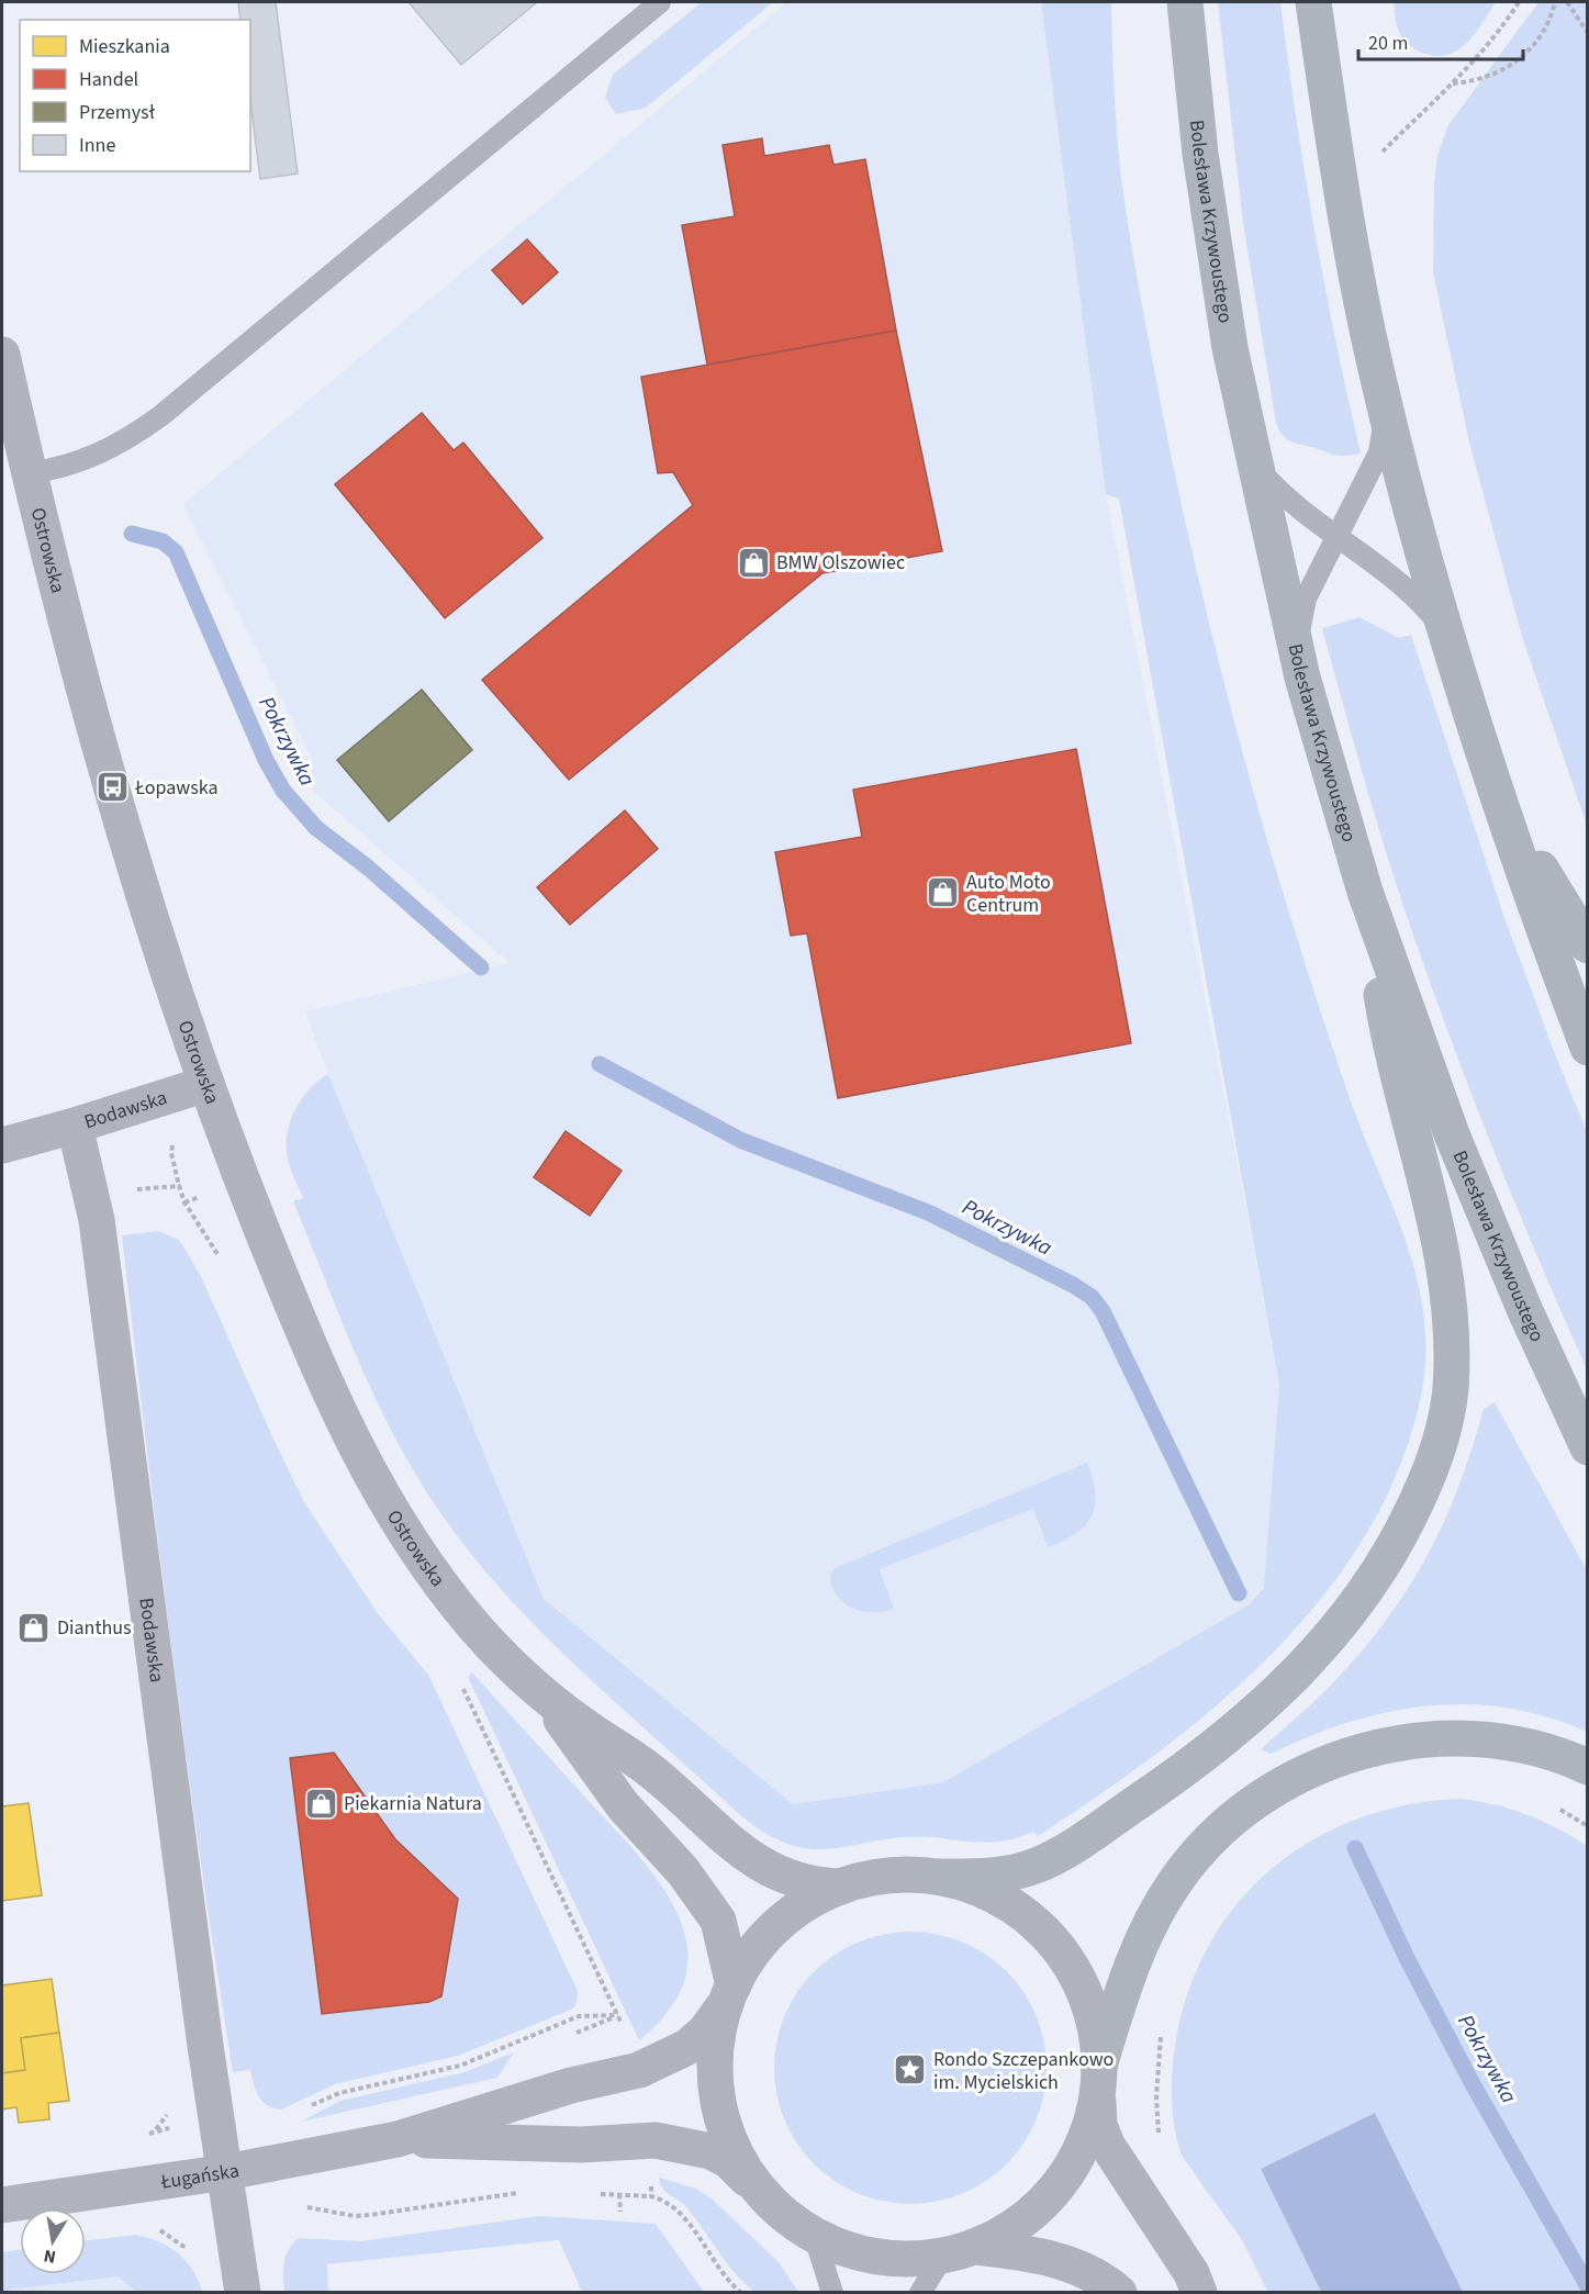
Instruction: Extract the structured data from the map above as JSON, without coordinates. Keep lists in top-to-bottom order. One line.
{"streets":{"main road":["Bolesława Krzywoustego"],"street":["Ostrowska","Bodawska","Ługańska"]},"crossings":[["Ostrowska","Bodawska"],["Ostrowska","Ługańska"],["Bodawska","Ługańska"]],"water":["Pokrzywka"],"places":{"shop":["BMW Olszowiec","Auto Moto Centrum","Dianthus","Piekarnia Natura"],"bus stop":["Łopawska"],"place":["Rondo Szczepankowo im. Mycielskich"]},"legend":["Mieszkania","Handel","Przemysł","Inne"],"scale_bar":"20 m","north":"bottom"}
